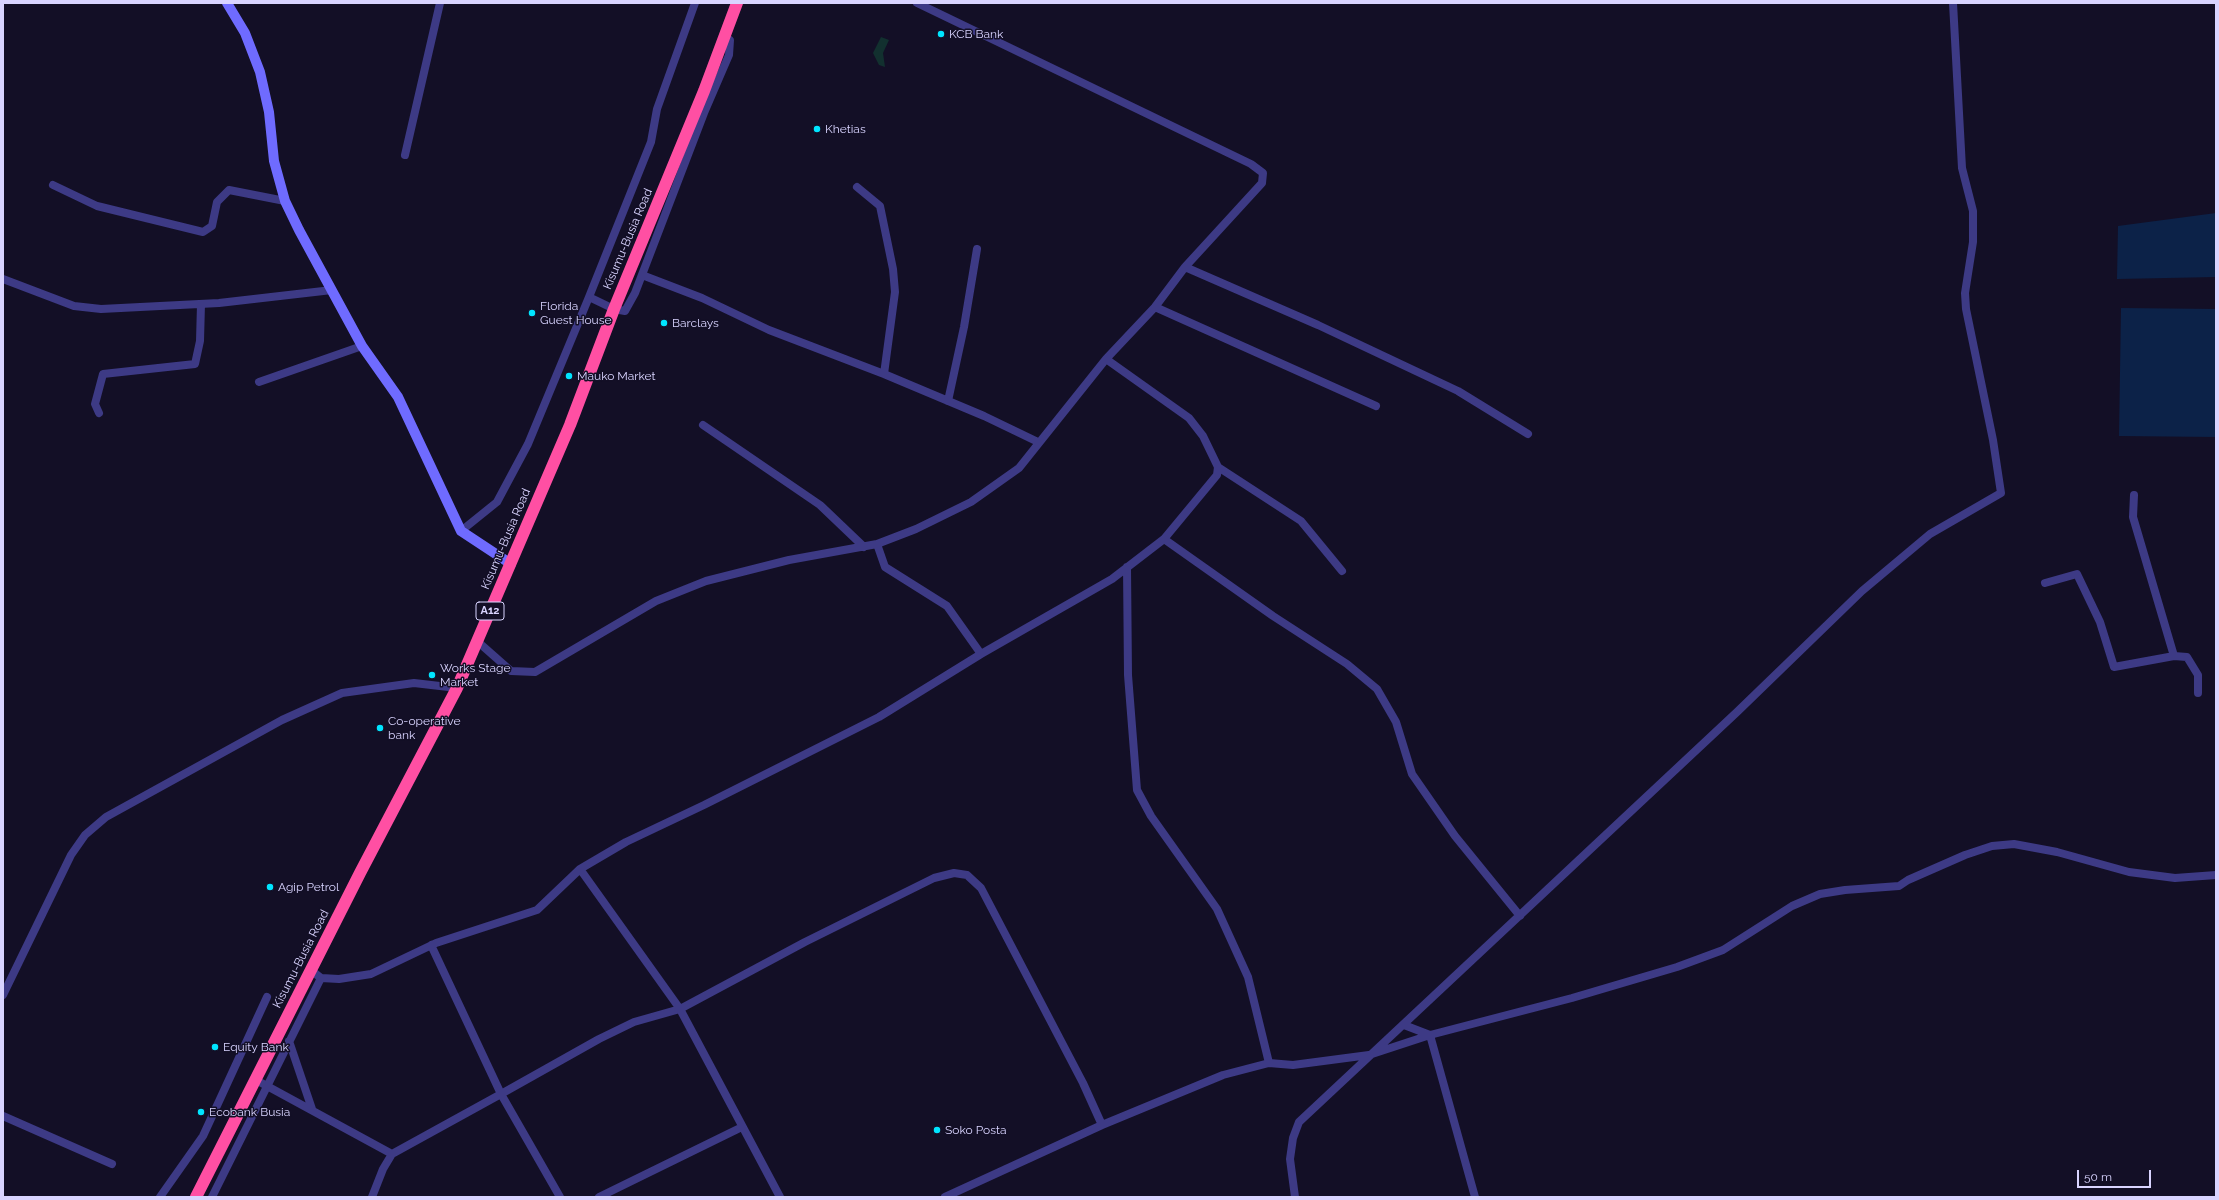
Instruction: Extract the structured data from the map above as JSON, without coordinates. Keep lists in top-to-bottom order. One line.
{"streets":{"highway":["Kisumu-Busia Road","A12"]},"places":["KCB Bank","Khetias","Florida Guest House","Barclays","Mauko Market","Works Stage Market","Co-operative bank","Agip Petrol","Equity Bank","Ecobank Busia","Soko Posta"],"scale_bar":"50 m"}
